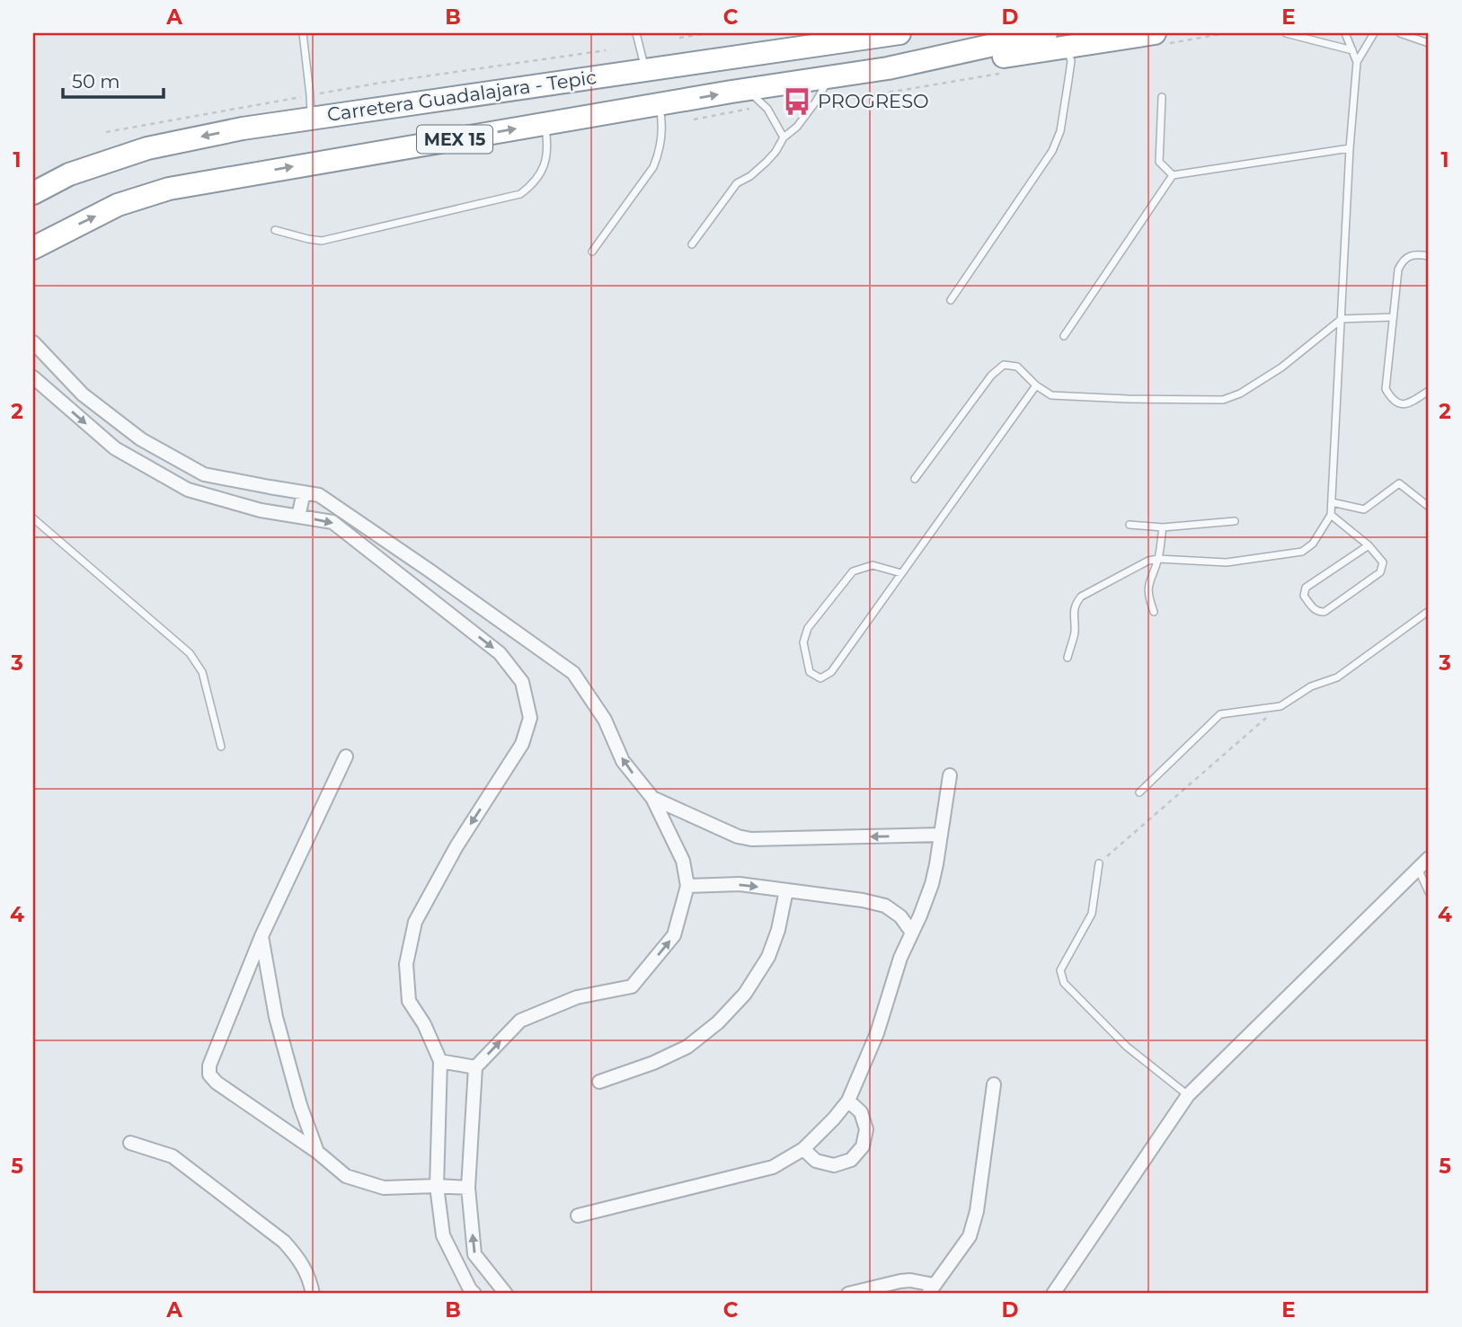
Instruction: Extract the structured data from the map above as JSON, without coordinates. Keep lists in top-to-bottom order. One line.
{"streets":{"highway":["Carretera Guadalajara - Tepic","MEX 15"]},"places":{"bus stop":["PROGRESO"]},"scale_bar":"50 m","grid":{"columns":["A","B","C","D","E"],"rows":["1","2","3","4","5"]}}
